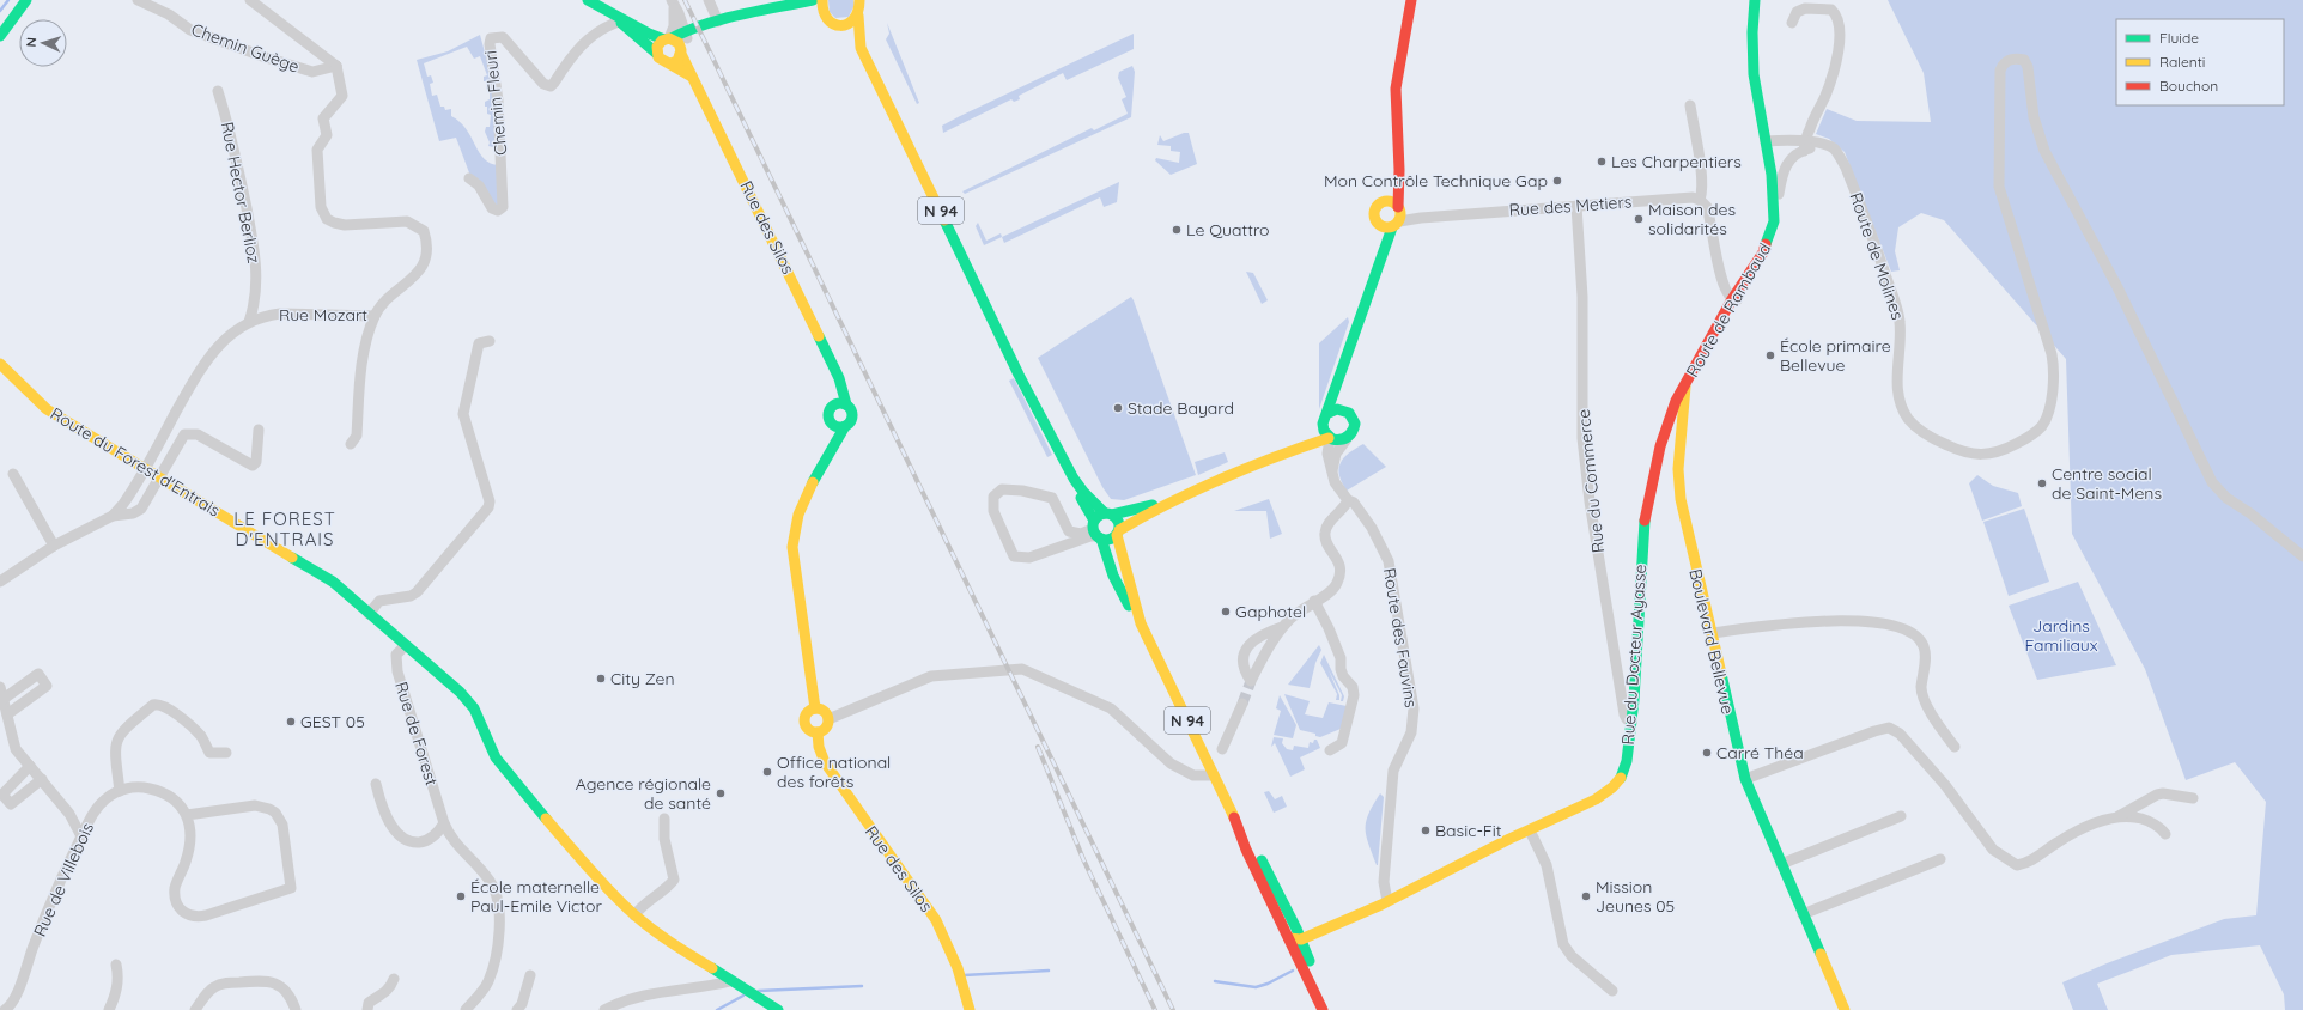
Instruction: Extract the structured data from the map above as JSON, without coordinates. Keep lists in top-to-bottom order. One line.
{"streets":{"street":["Chemin Guège","Chemin Fleuri","Rue Hector Berlioz","Rue des Metiers","N 94","Rue des Silos","Route de Molines","Route de Rambaud","Rue Mozart","Route du Forest d'Entrais","Rue du Commerce","Route des Fauvins","Boulevard Bellevue","Rue du Docteur Ayasse","Rue de Forest","Rue de Villebois"]},"crossings":[["Chemin Guège","Rue Mozart"],["Rue Hector Berlioz","Rue Mozart"],["Rue des Metiers","Rue du Commerce"],["N 94","Rue du Docteur Ayasse"],["Route de Rambaud","Boulevard Bellevue"],["Route de Rambaud","Rue du Docteur Ayasse"],["Rue Mozart","Route du Forest d'Entrais"],["Route du Forest d'Entrais","Rue de Forest"],["Rue du Commerce","Rue du Docteur Ayasse"],["Route des Fauvins","Rue du Docteur Ayasse"]],"districts":["LE FOREST D'ENTRAIS"],"parks":["Jardins Familiaux"],"places":["Les Charpentiers","Mon Contrôle Technique Gap","Maison des solidarités","Le Quattro","École primaire Bellevue","Stade Bayard","Centre social de Saint-Mens","Gaphotel","City Zen","GEST 05","Carré Théa","Office national des forêts","Agence régionale de santé","Basic-Fit","École maternelle Paul-Emile Victor","Mission Jeunes 05"],"legend":["Fluide","Ralenti","Bouchon"],"north":"left"}
